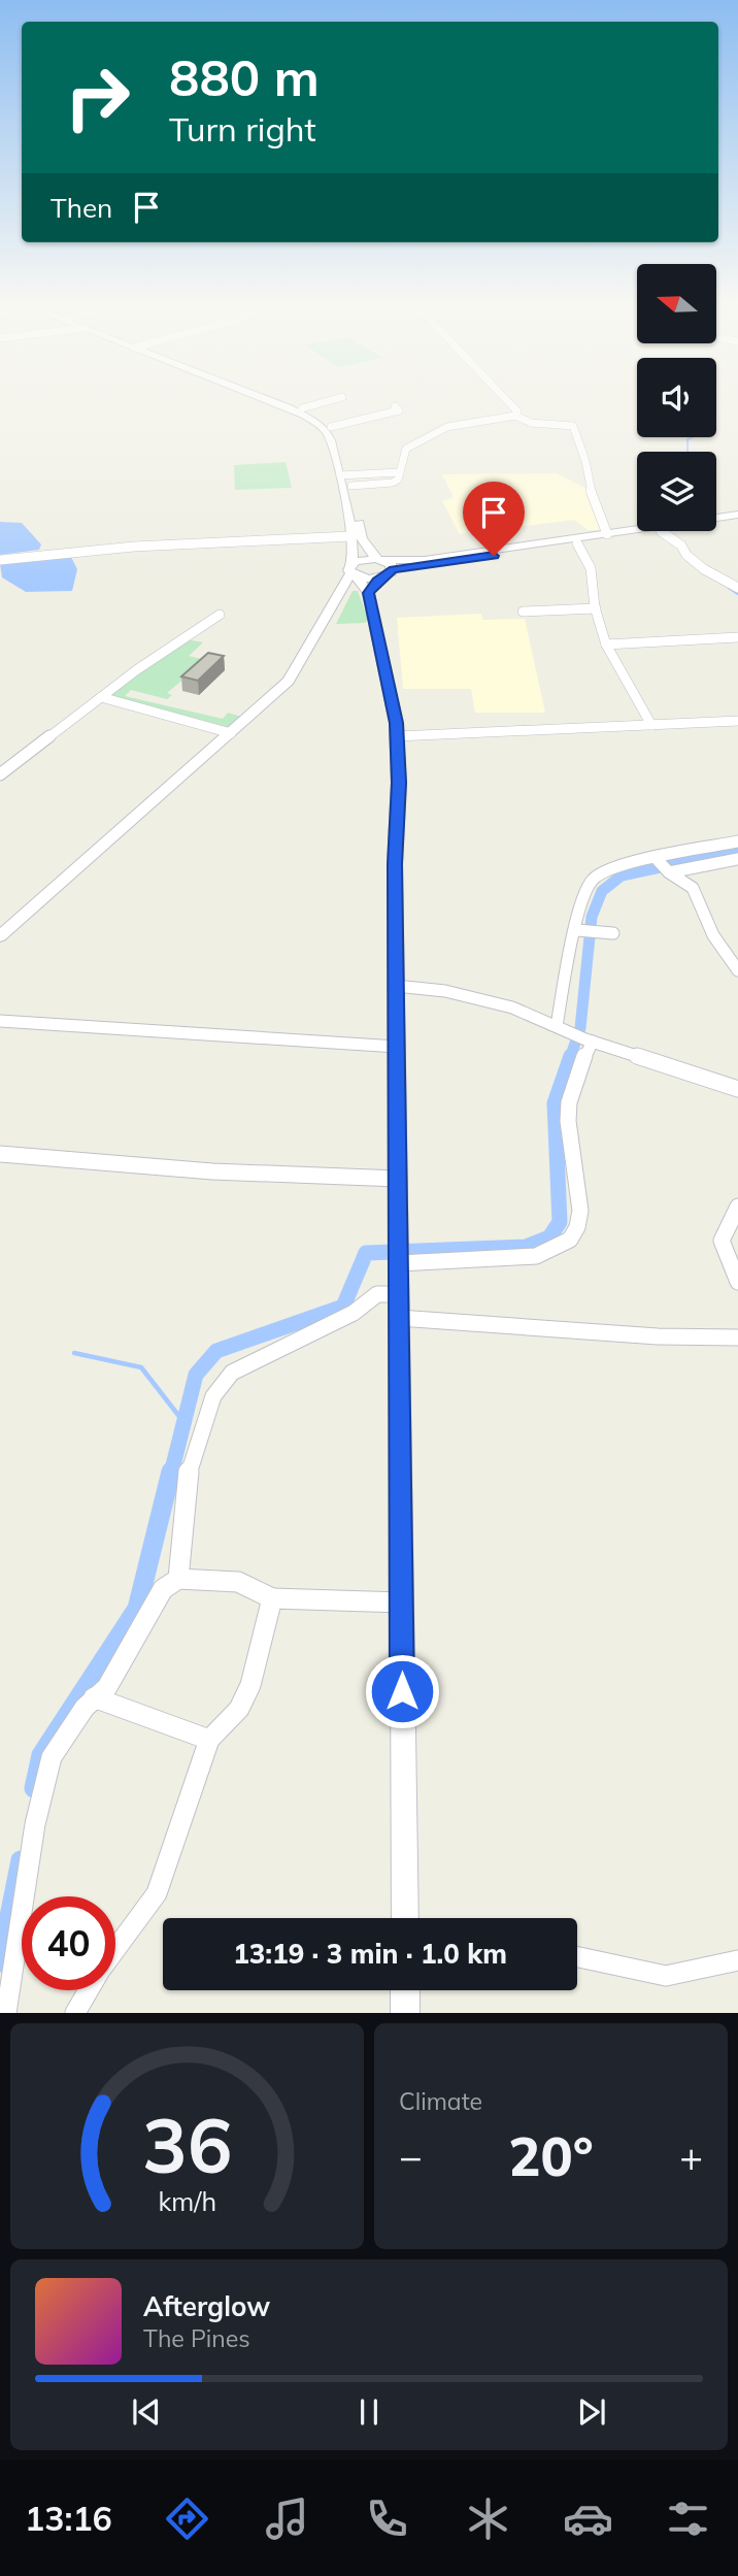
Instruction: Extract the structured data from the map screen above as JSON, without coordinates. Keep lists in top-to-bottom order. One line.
{"north":"left","page":{"turn":["880 m","Turn right"],"then":"Then","limit":"40","trip":"13:19 · 3 min · 1.0 km","tile":"Climate","heat":["−","20°","+"],"song":["Afterglow","The Pines"],"tabs":"13:16","gauge":["36","km/h"]}}
